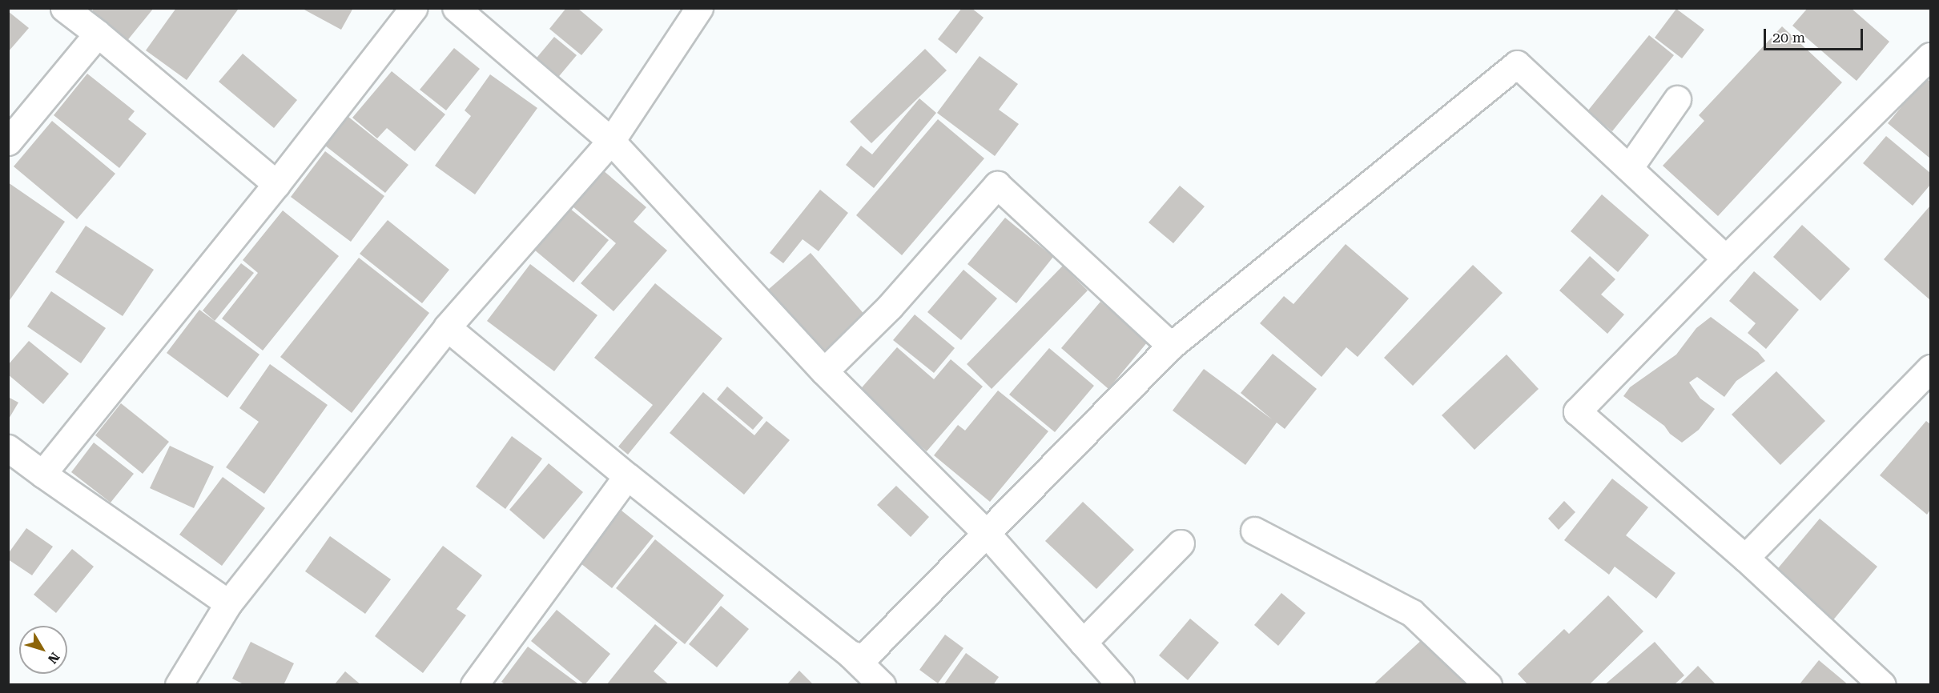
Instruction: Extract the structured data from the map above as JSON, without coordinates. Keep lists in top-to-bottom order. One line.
{"scale_bar":"20 m","north":"bottom right"}
